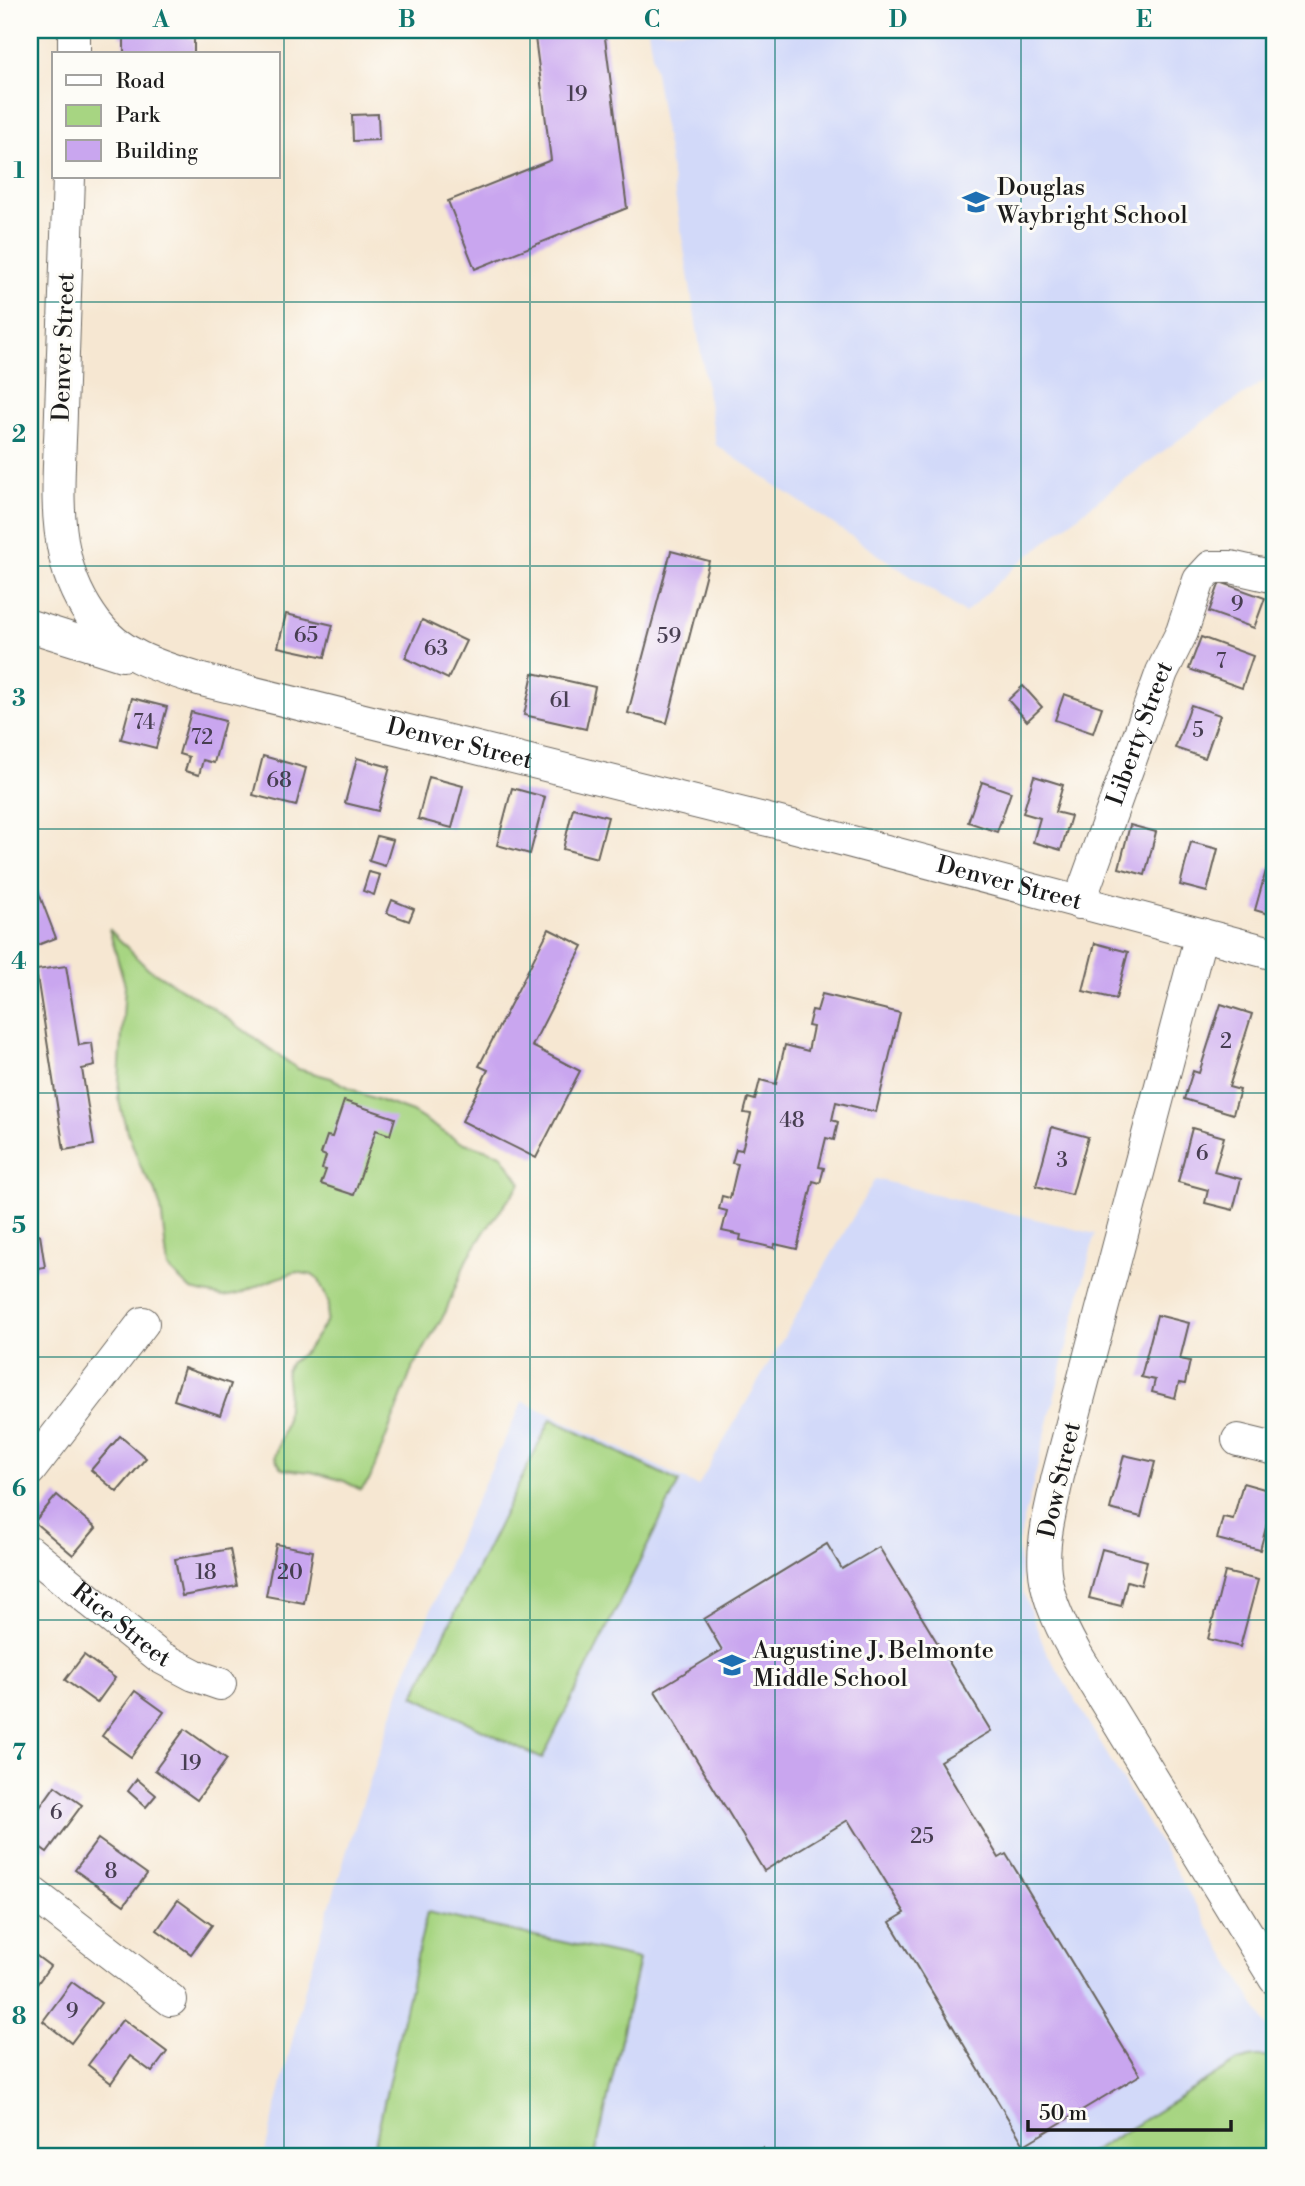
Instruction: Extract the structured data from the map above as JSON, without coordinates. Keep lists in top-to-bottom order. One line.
{"streets":{"street":["Denver Street","Liberty Street","Dow Street","Rice Street"]},"crossings":[["Denver Street","Liberty Street"],["Denver Street","Dow Street"]],"places":{"school or university":["Douglas Waybright School","Augustine J. Belmonte Middle School"]},"house_numbers":["19","9","65","59","63","7","61","74","5","72","68","2","48","6","3","18","20","19","6","25","8","9"],"legend":["Road","Park","Building"],"scale_bar":"50 m","grid":{"columns":["A","B","C","D","E"],"rows":["1","2","3","4","5","6","7","8"]}}
